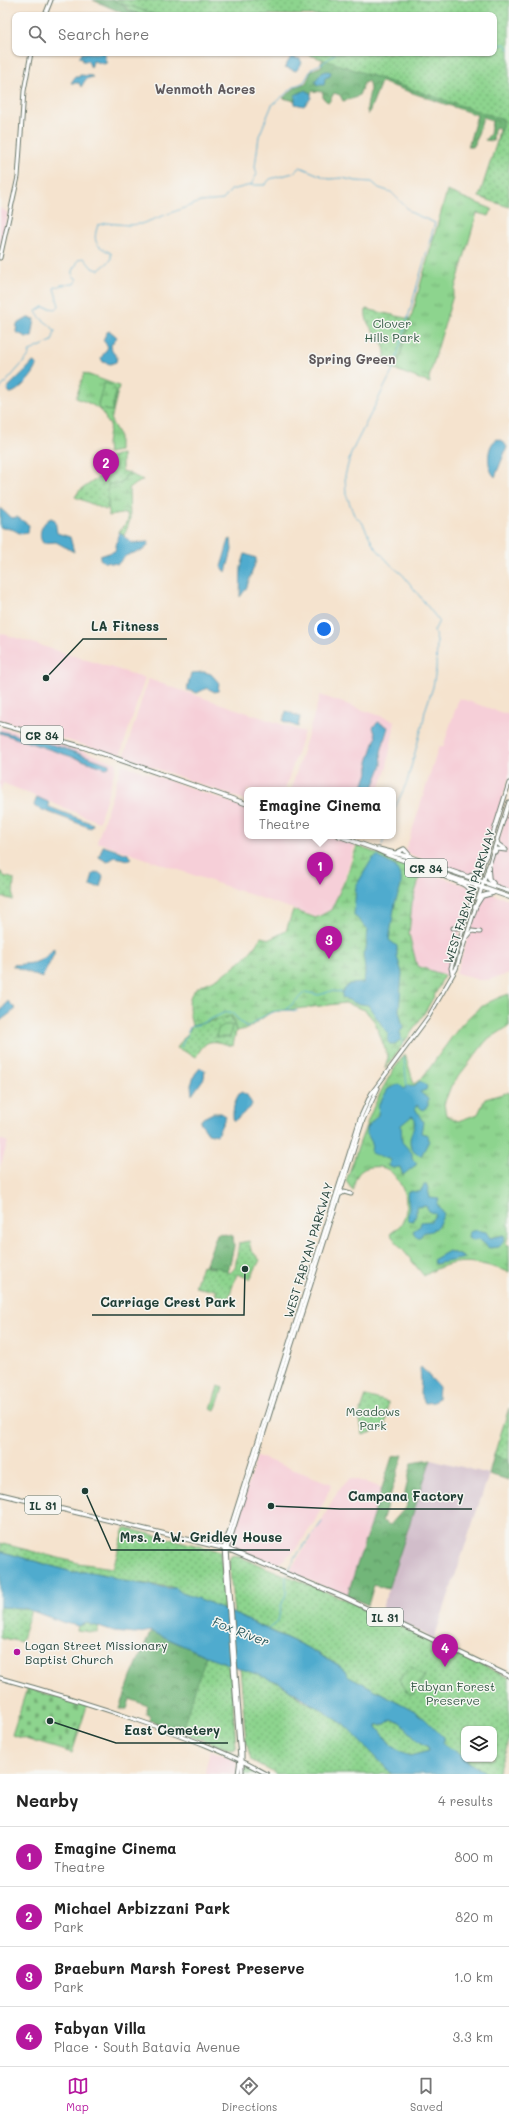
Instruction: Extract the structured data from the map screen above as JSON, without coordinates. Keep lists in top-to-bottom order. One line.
{"streets":{"main road":["CR 34","WEST FABYAN PARKWAY","IL 31"]},"crossings":[["CR 34","WEST FABYAN PARKWAY"]],"districts":["Wenmoth Acres","Spring Green"],"water":["Fox River"],"parks":["Clover Hills Park","Meadows Park","Fabyan Forest Preserve"],"places":["LA Fitness","Carriage Crest Park","Mrs. A. W. Gridley House","Campana Factory","Logan Street Missionary Baptist Church","East Cemetery"],"page":{"search":"Search here","pins":["2","1","3","4"],"popup":["Emagine Cinema","Theatre"],"heading":["Nearby","4 results"],"list":[{"mark":"1","name":"Emagine Cinema","note":"Theatre","value":"800 m"},{"mark":"2","name":"Michael Arbizzani Park","note":"Park","value":"820 m"},{"mark":"3","name":"Braeburn Marsh Forest Preserve","note":"Park","value":"1.0 km"},{"mark":"4","name":"Fabyan Villa","note":"Place · South Batavia Avenue","value":"3.3 km"}],"nav":["Map","Directions","Saved"]}}
